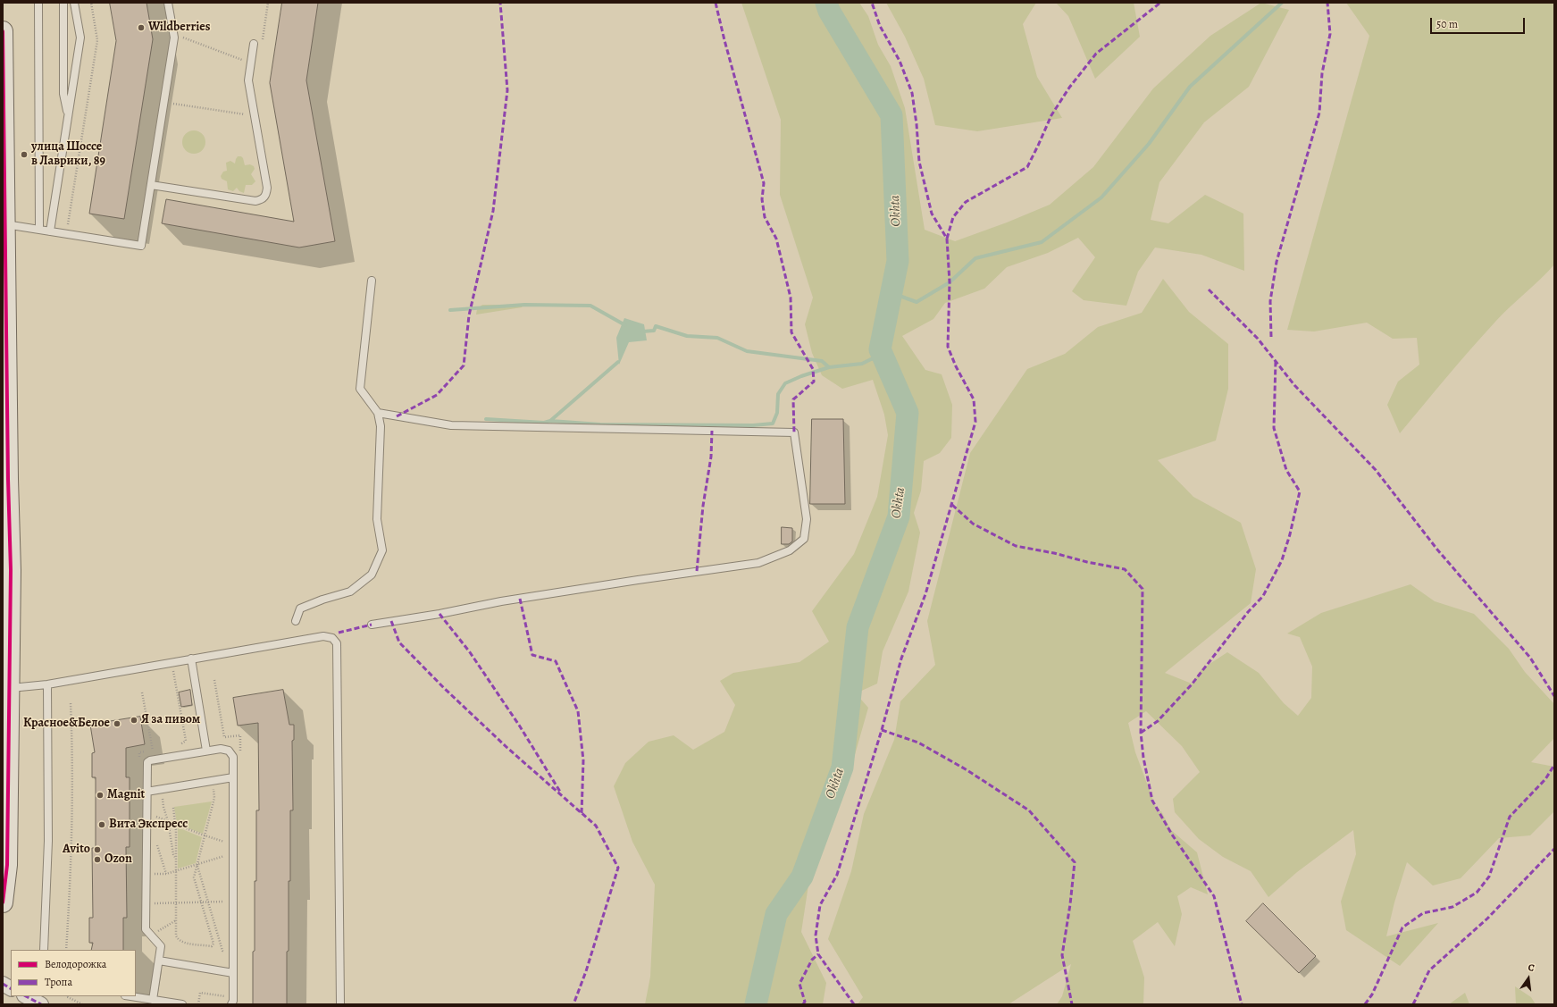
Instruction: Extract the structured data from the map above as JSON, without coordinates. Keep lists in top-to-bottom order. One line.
{"water":["Okhta"],"places":["Wildberries","улица Шоссе в Лаврики, 89","Я за пивом","Красное&Белое","Magnit","Вита Экспресс","Avito","Ozon"],"legend":["Велодорожка","Тропа"],"scale_bar":"50 m","north":"top"}
